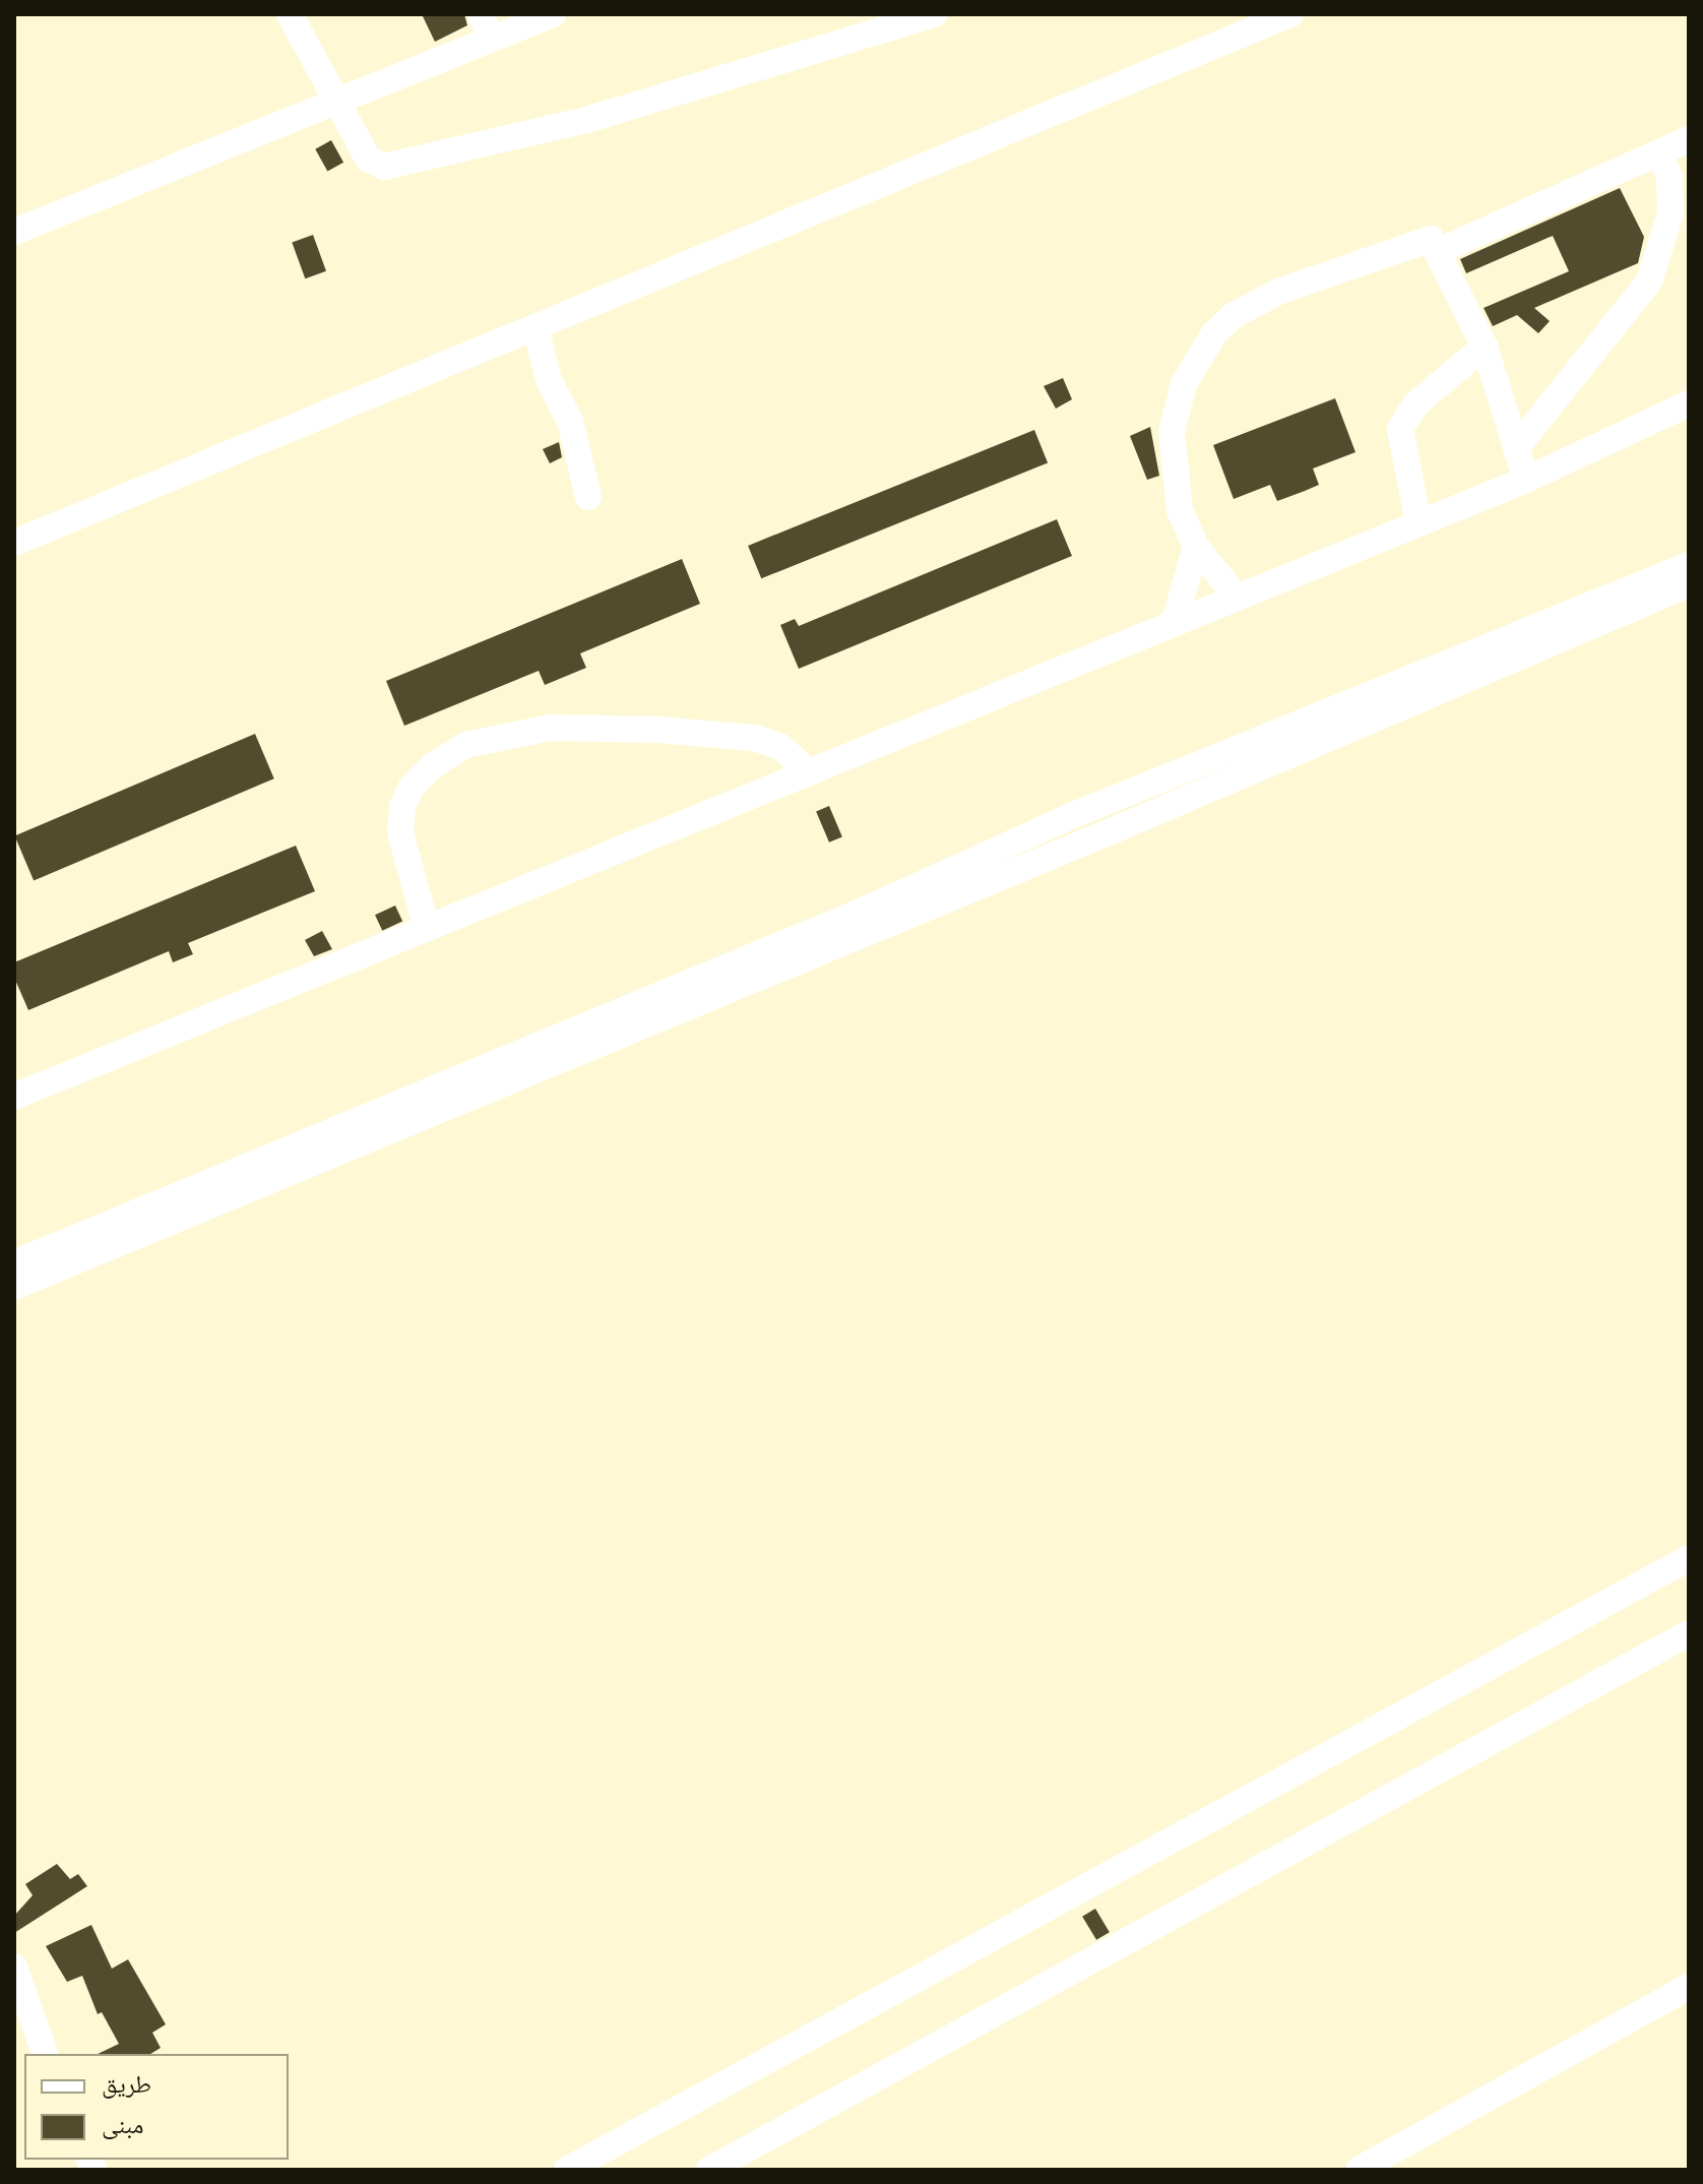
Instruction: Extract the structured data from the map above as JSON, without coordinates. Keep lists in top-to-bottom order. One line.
{"legend":["طريق","مبنى"]}
